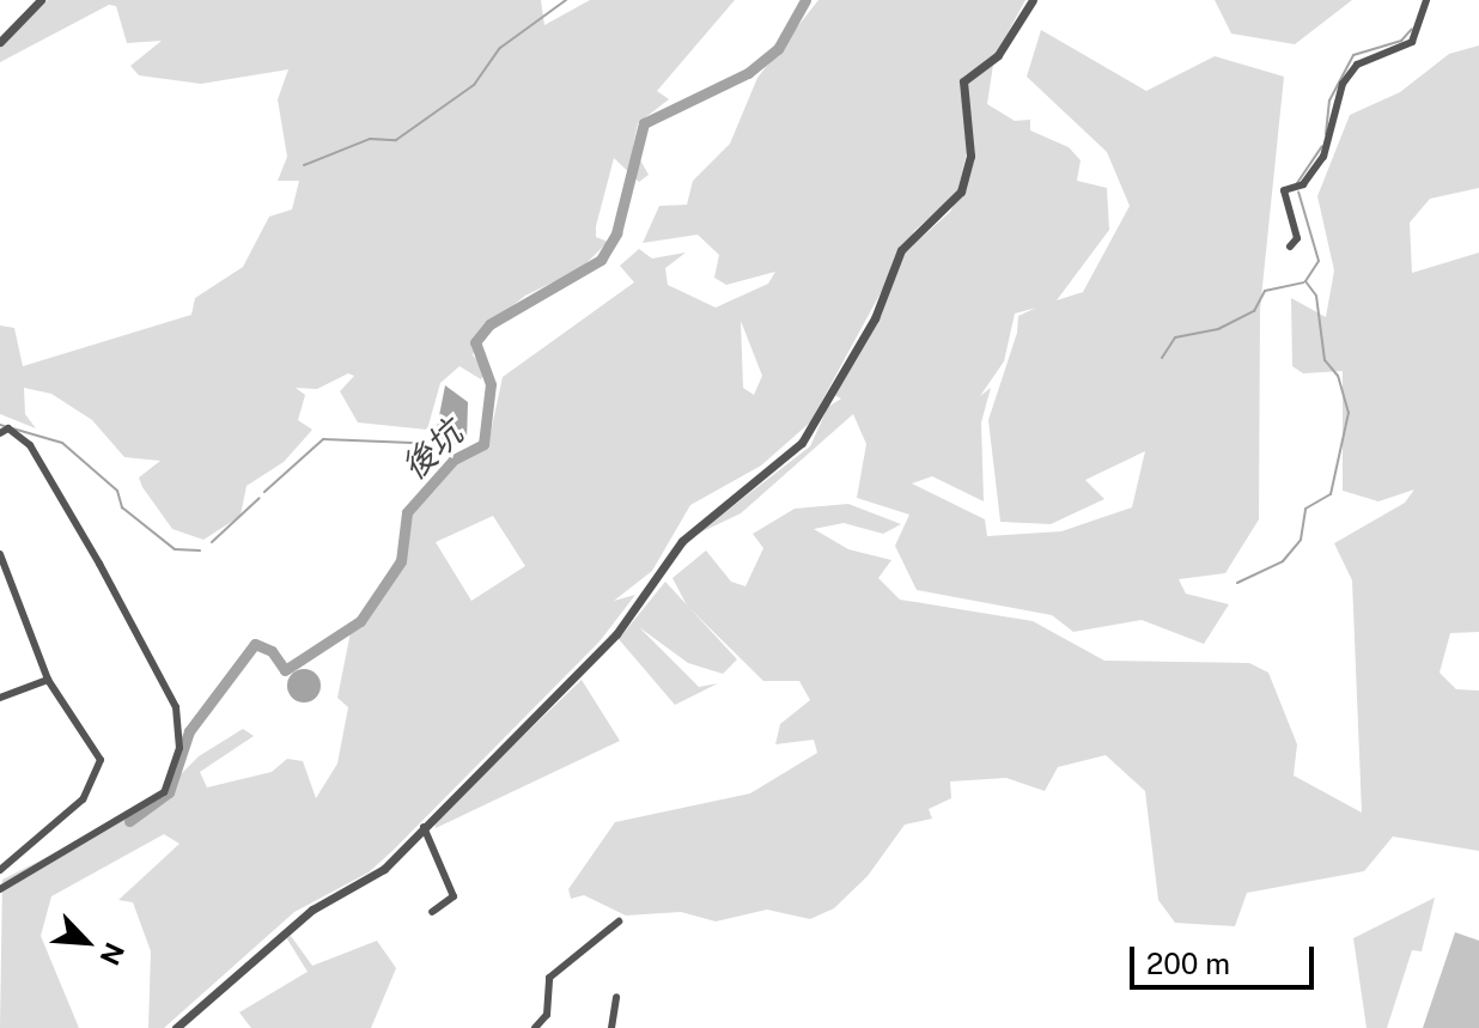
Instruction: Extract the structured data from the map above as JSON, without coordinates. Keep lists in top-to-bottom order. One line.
{"water":["後坑"],"scale_bar":"200 m","north":"bottom right"}
